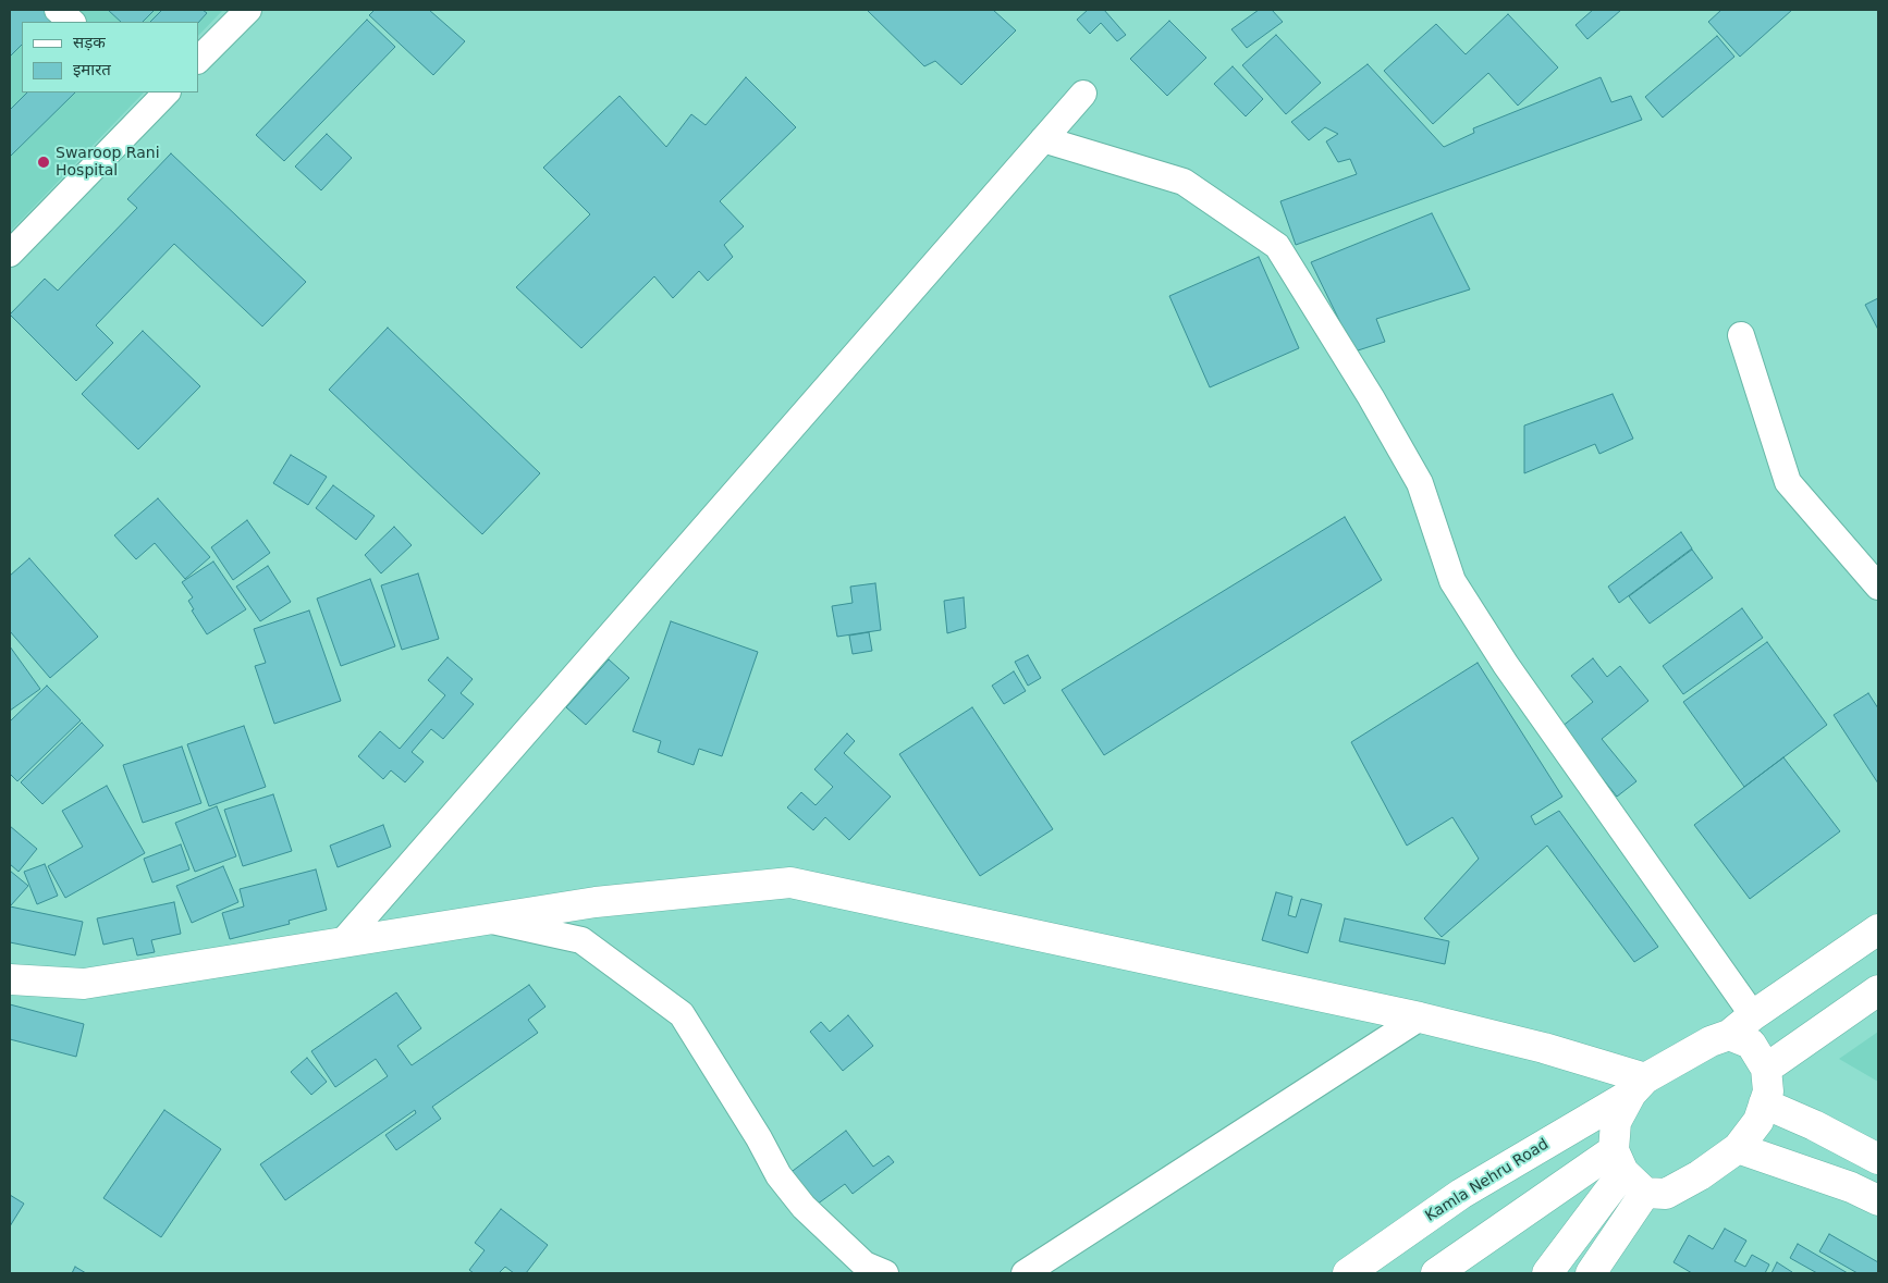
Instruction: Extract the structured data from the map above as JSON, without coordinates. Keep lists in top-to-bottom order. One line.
{"streets":{"street":["Kamla Nehru Road"]},"places":["Swaroop Rani Hospital"],"legend":["सड़क","इमारत"]}
